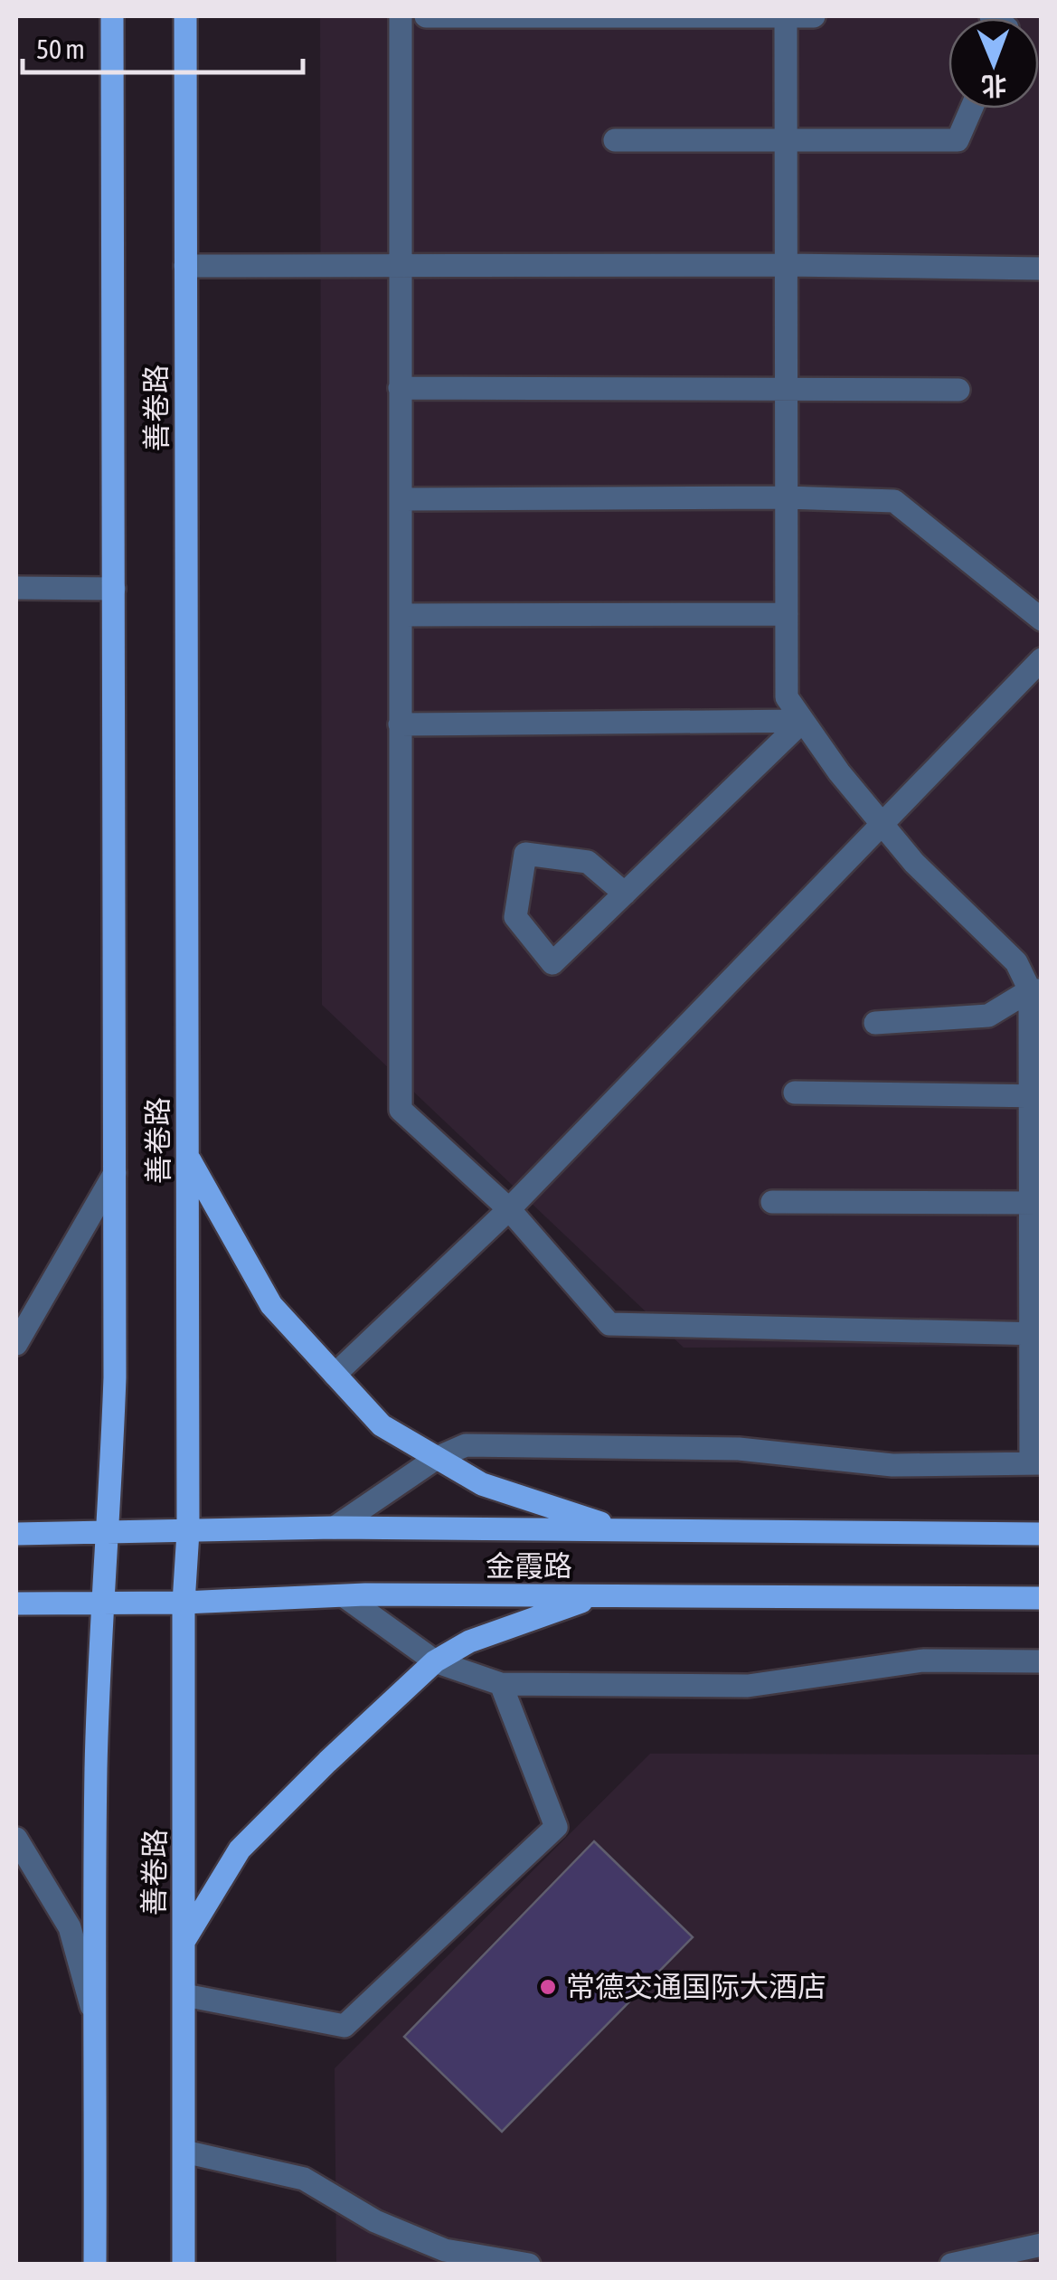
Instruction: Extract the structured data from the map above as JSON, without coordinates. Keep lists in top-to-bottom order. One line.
{"streets":{"main road":["善卷路","金霞路"]},"crossings":[["善卷路","金霞路"]],"places":["常德交通国际大酒店"],"scale_bar":"50 m","north":"bottom"}
